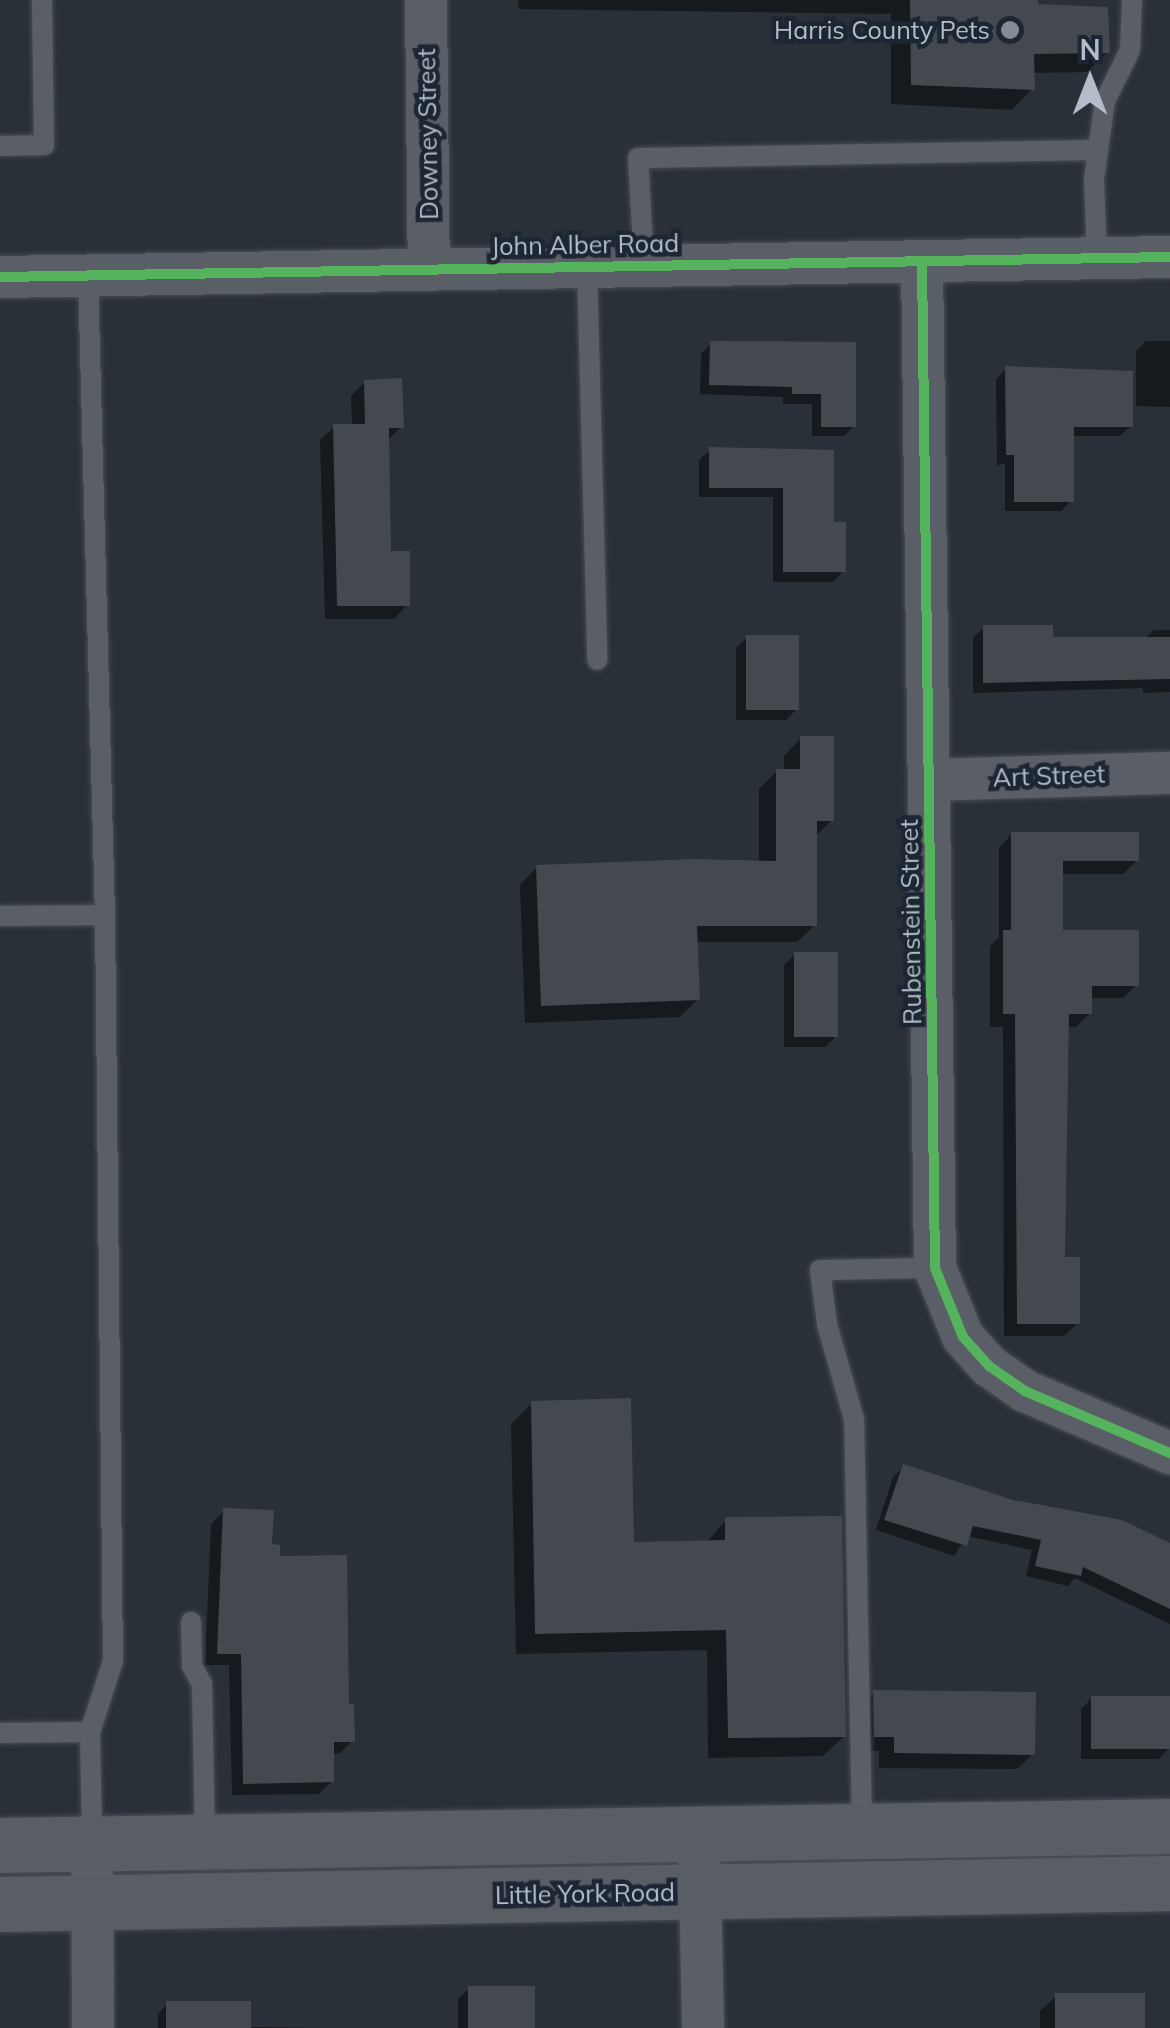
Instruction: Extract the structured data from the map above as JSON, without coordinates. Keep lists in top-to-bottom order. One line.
{"streets":{"main road":["Little York Road"],"street":["Downey Street","John Alber Road","Art Street","Rubenstein Street"]},"crossings":[["Downey Street","John Alber Road"],["John Alber Road","Rubenstein Street"],["Art Street","Rubenstein Street"]],"places":["Harris County Pets"],"north":"top"}
